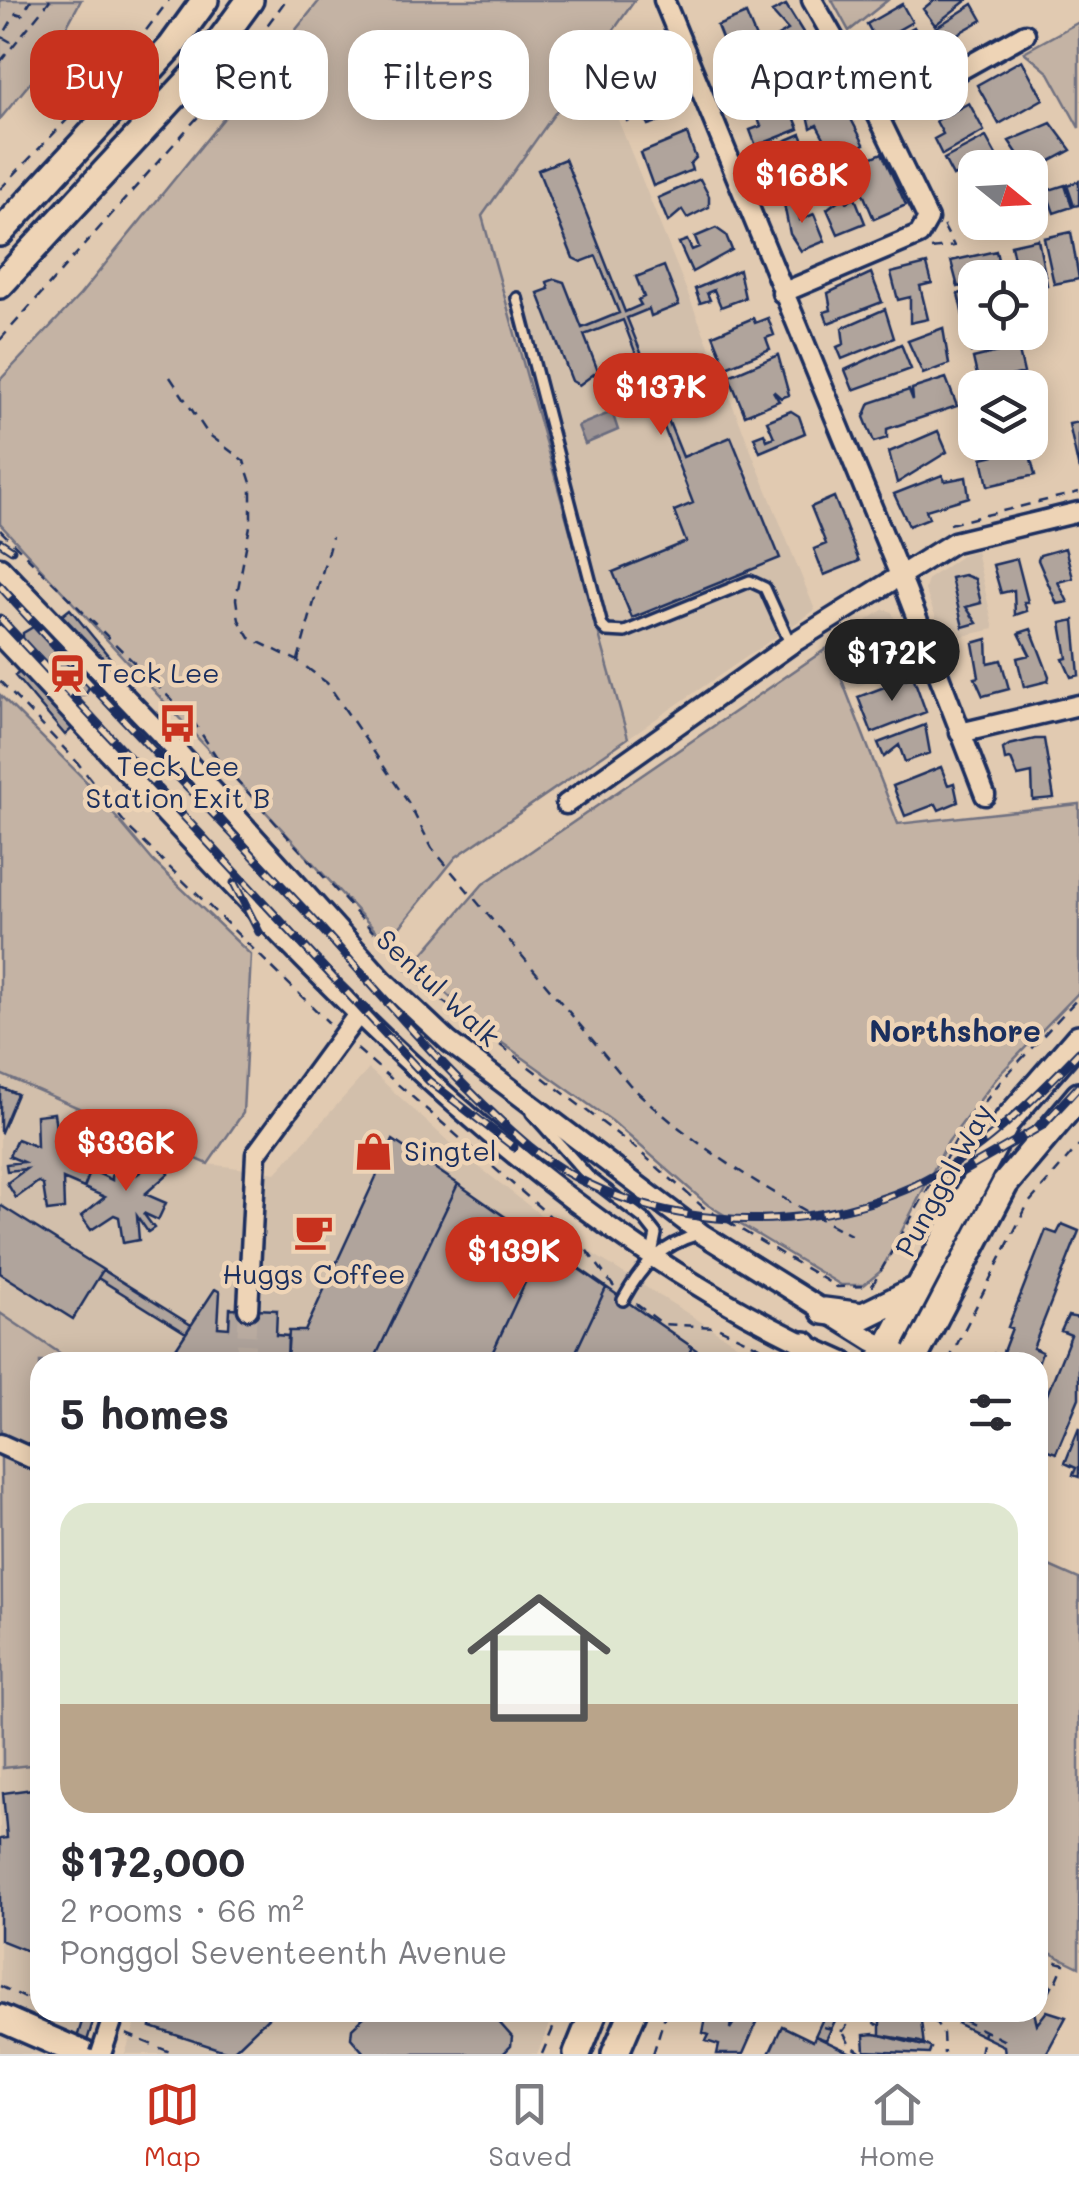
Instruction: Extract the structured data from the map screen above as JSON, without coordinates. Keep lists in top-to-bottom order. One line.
{"streets":{"main road":["Punggol Way"],"street":["Sentul Walk"]},"districts":["Northshore"],"places":{"station":["Teck Lee"],"bus stop":["Teck Lee Station Exit B"],"shop":["Singtel"],"cafe":["Huggs Coffee"]},"north":"right","page":{"chip":["Buy","Rent","Filters","New","Apartment"],"price":["$168K","$137K","$172K","$336K","$139K"],"heading":"5 homes","list":[{"name":"$172,000","note":"2 rooms · 66 m² · Ponggol Seventeenth Avenue"}],"tabs":["Map","Saved","Home"]}}
